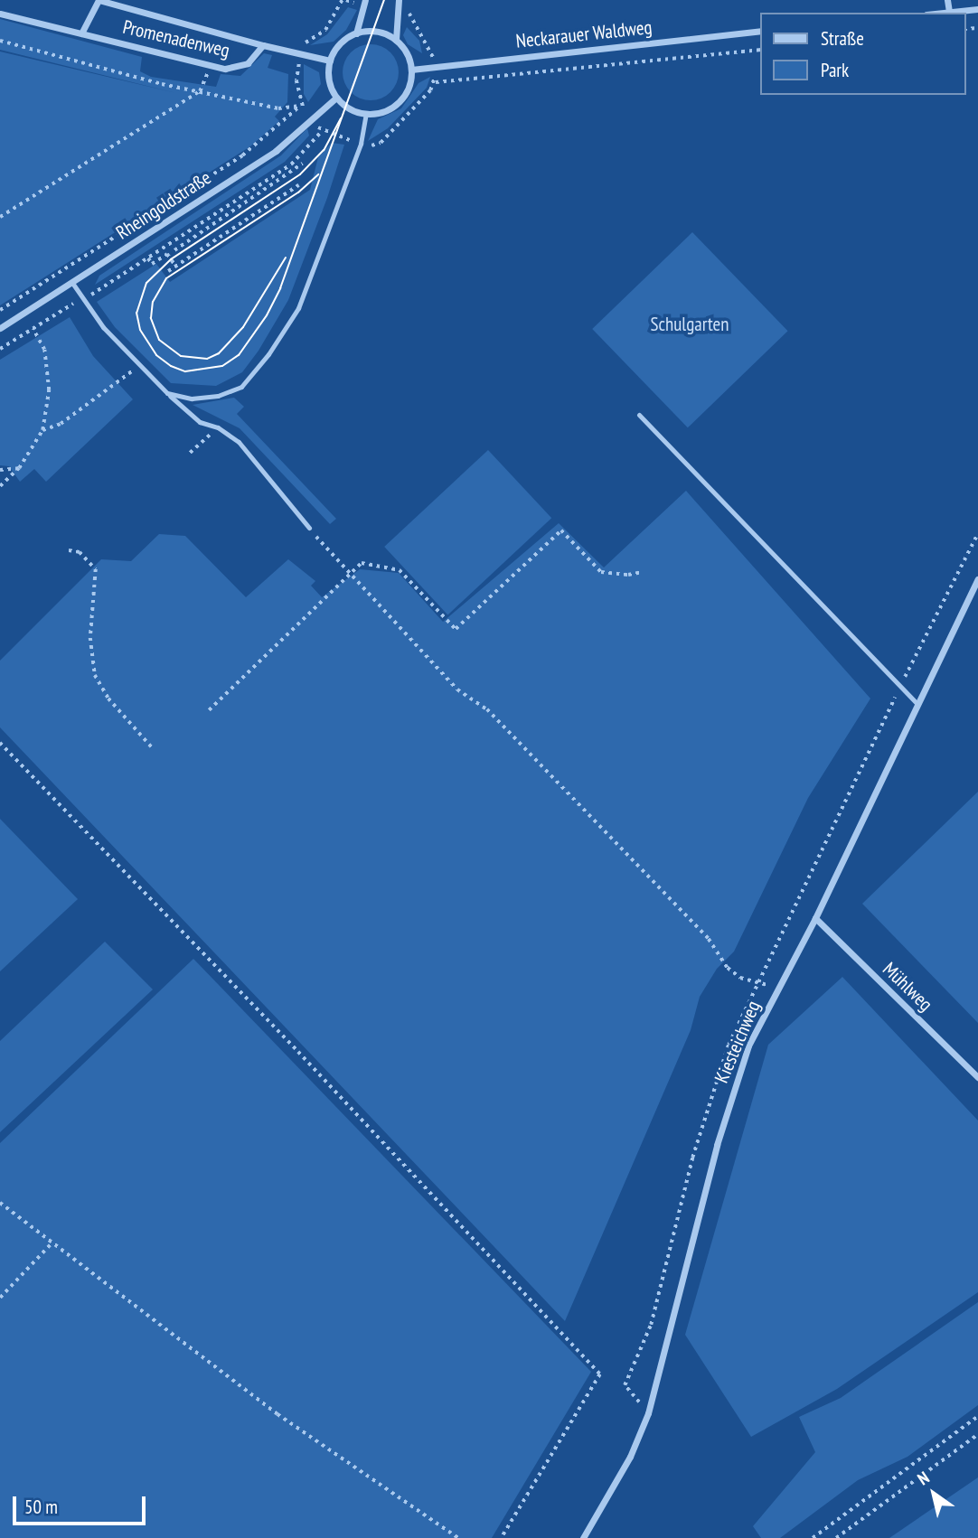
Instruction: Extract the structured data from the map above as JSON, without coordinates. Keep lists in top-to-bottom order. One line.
{"streets":{"street":["Neckarauer Waldweg","Promenadenweg","Rheingoldstraße","Mühlweg","Kiesteichweg"]},"crossings":[["Neckarauer Waldweg","Rheingoldstraße"],["Mühlweg","Kiesteichweg"]],"parks":["Schulgarten"],"legend":["Straße","Park"],"scale_bar":"50 m","north":"top left"}
